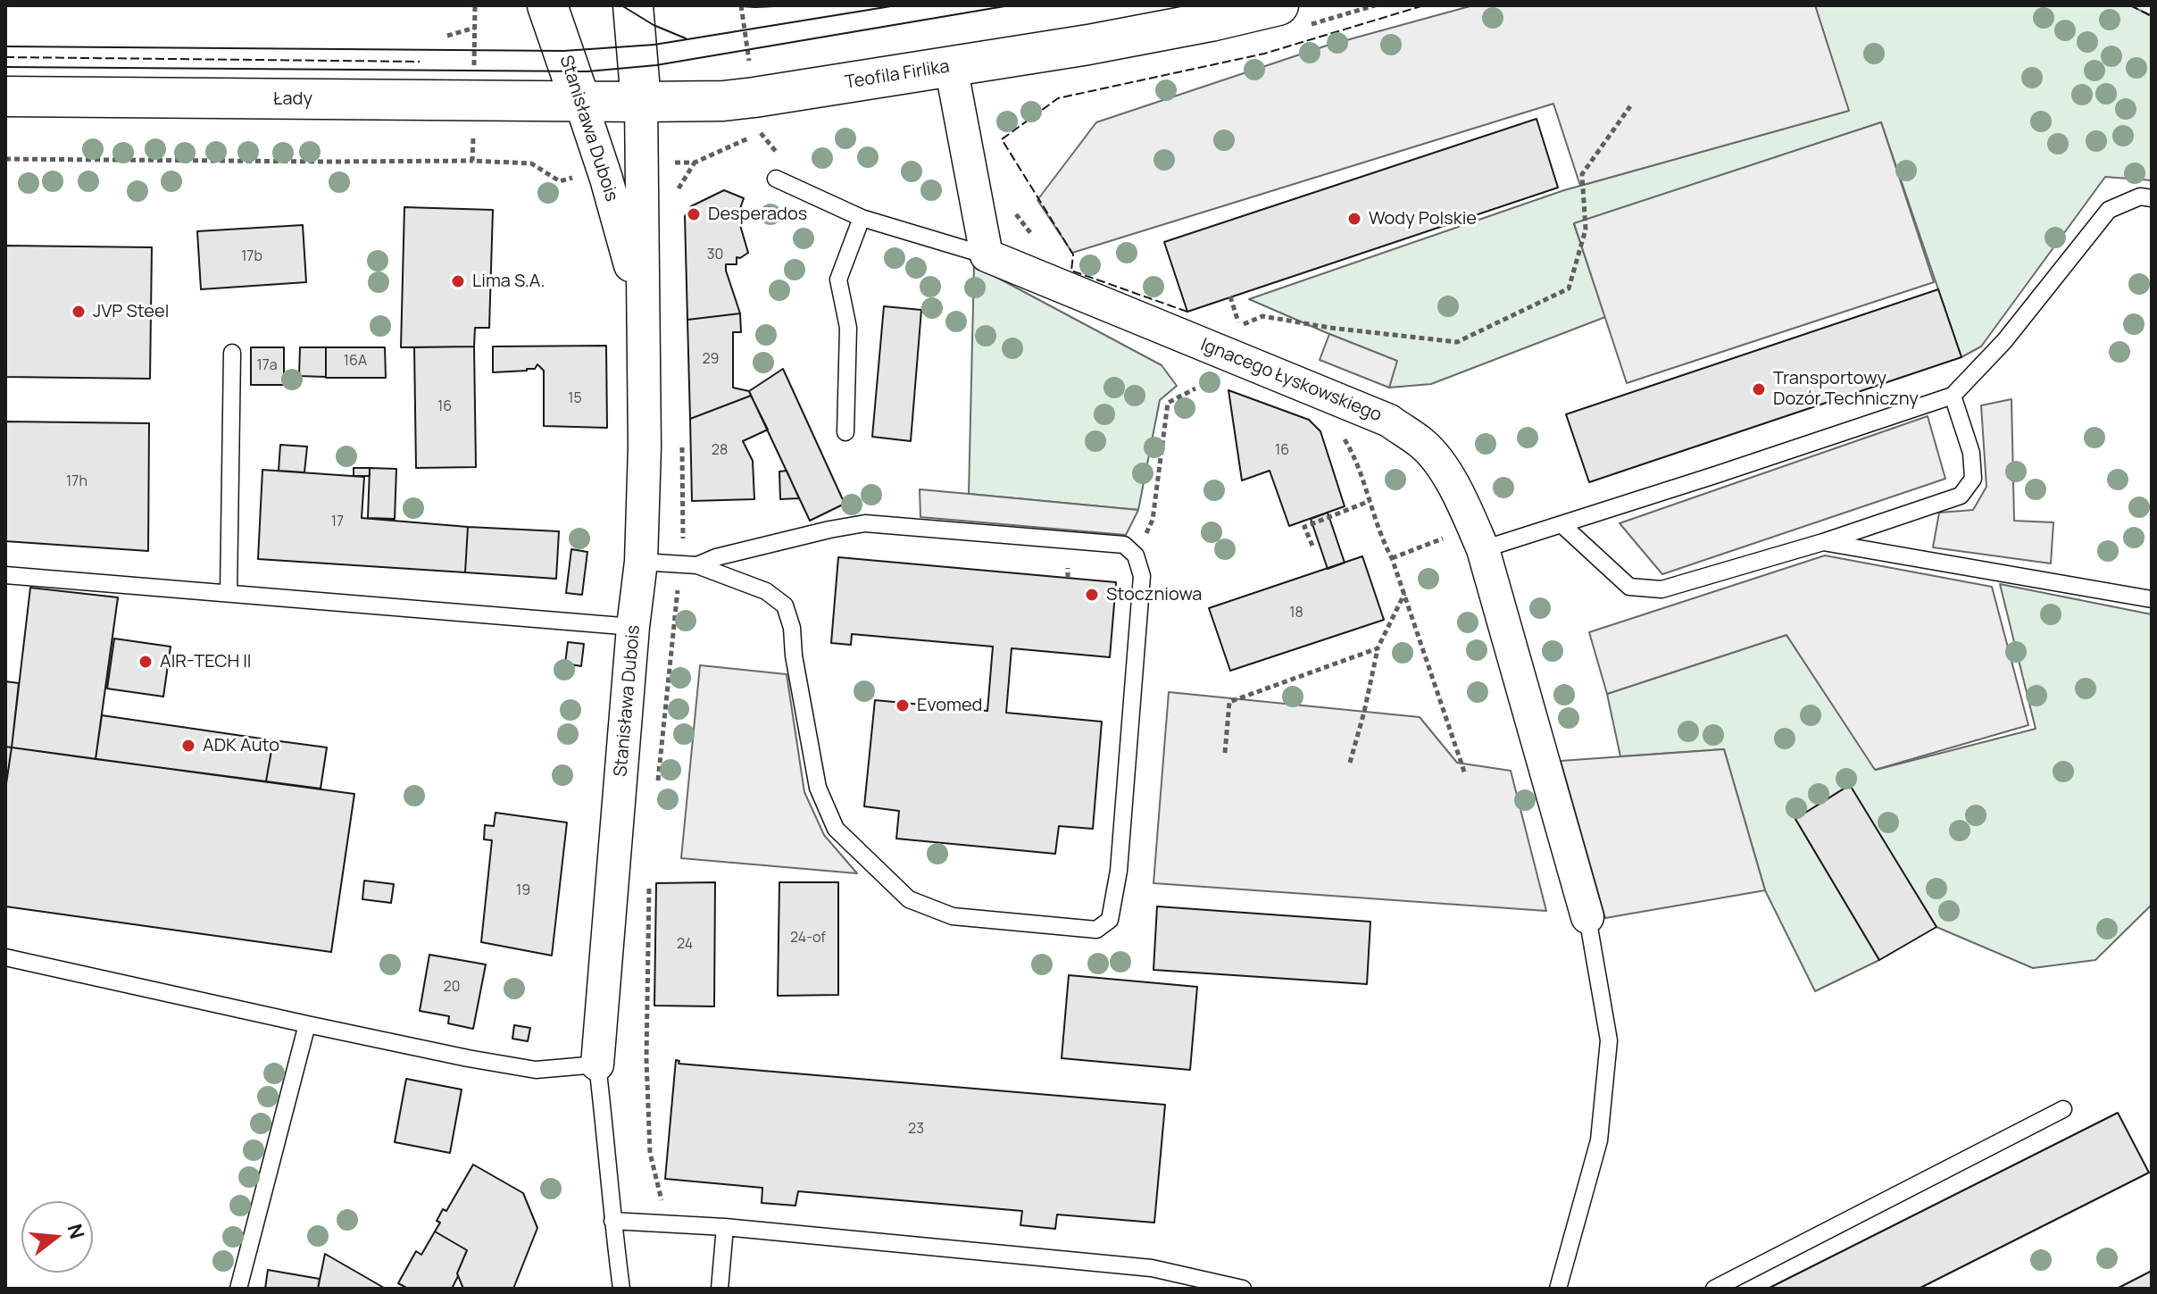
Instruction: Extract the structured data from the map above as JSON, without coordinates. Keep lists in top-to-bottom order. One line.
{"streets":{"street":["Teofila Firlika","Łady","Stanisława Dubois","Ignacego Łyskowskiego"]},"crossings":[["Teofila Firlika","Łady"],["Teofila Firlika","Stanisława Dubois"],["Łady","Stanisława Dubois"]],"places":["Desperados","Wody Polskie","Lima S.A.","JVP Steel","Transportowy Dozór Techniczny","Stoczniowa","AIR-TECH II","Evomed","ADK Auto"],"house_numbers":["30","17b","29","16A","17a","15","16","28","16","17h","17","18","19","24-of","24","20","23"],"north":"right"}
